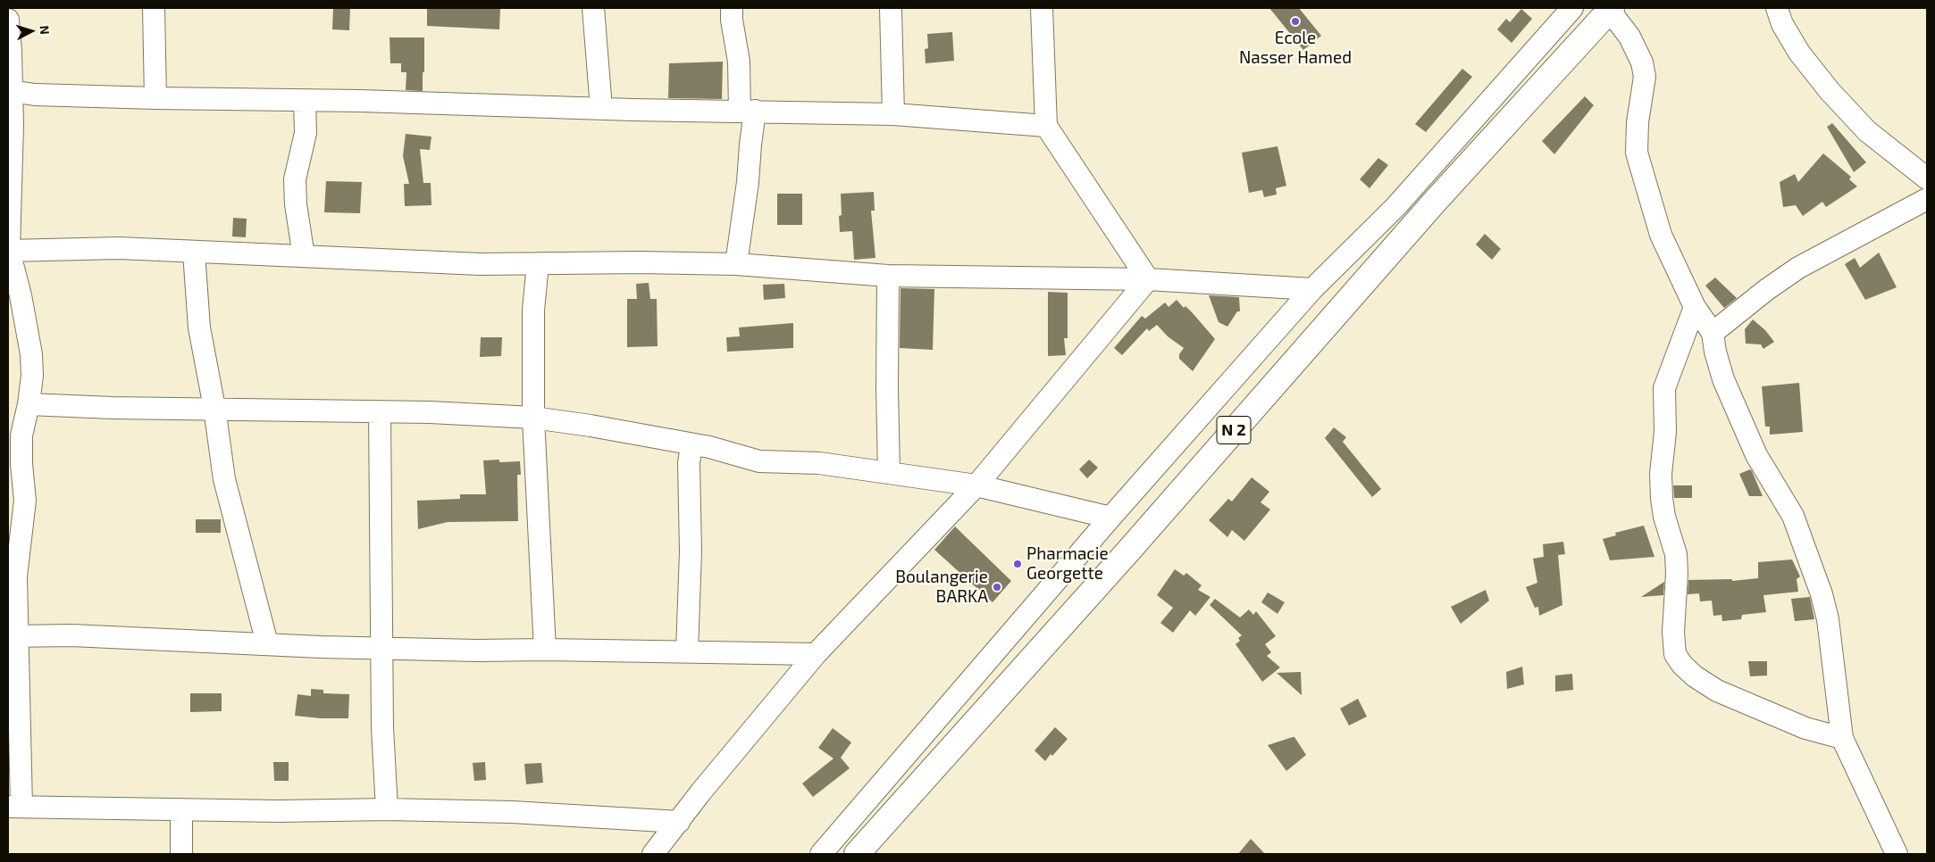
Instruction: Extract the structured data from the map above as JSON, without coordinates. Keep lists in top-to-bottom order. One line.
{"streets":{"main road":["N 2"]},"places":["Ecole Nasser Hamed","Pharmacie Georgette","Boulangerie BARKA"],"north":"right"}
